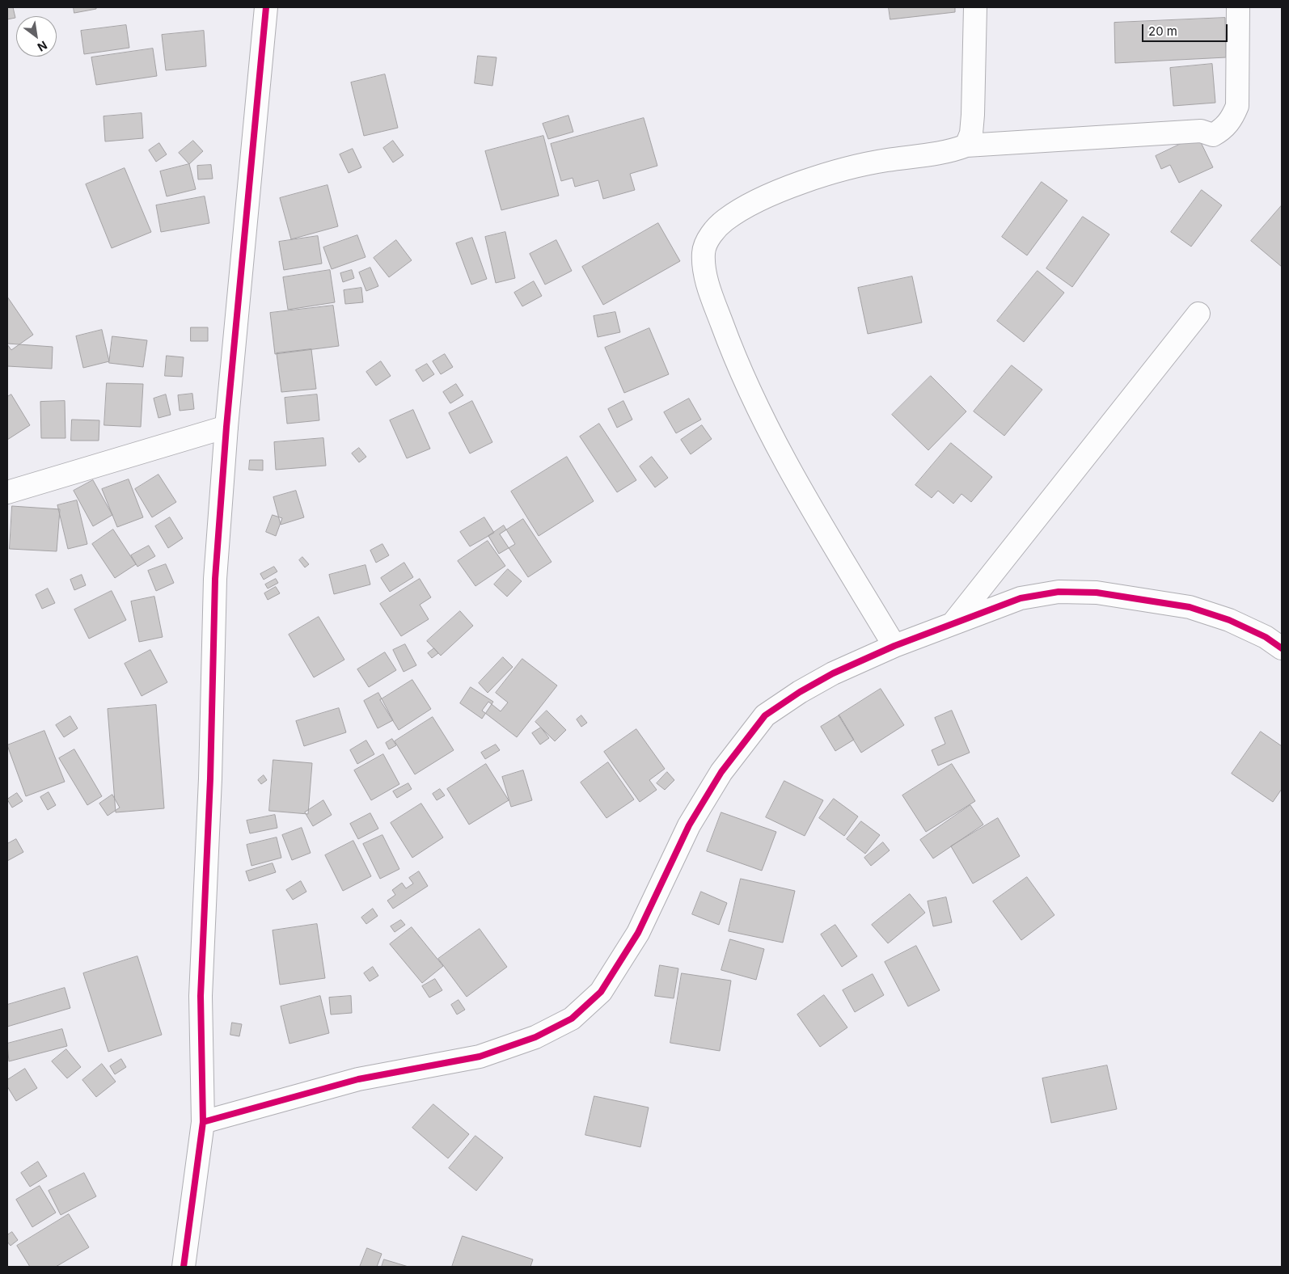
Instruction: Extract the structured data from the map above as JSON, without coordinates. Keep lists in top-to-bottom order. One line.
{"scale_bar":"20 m","north":"bottom right"}
